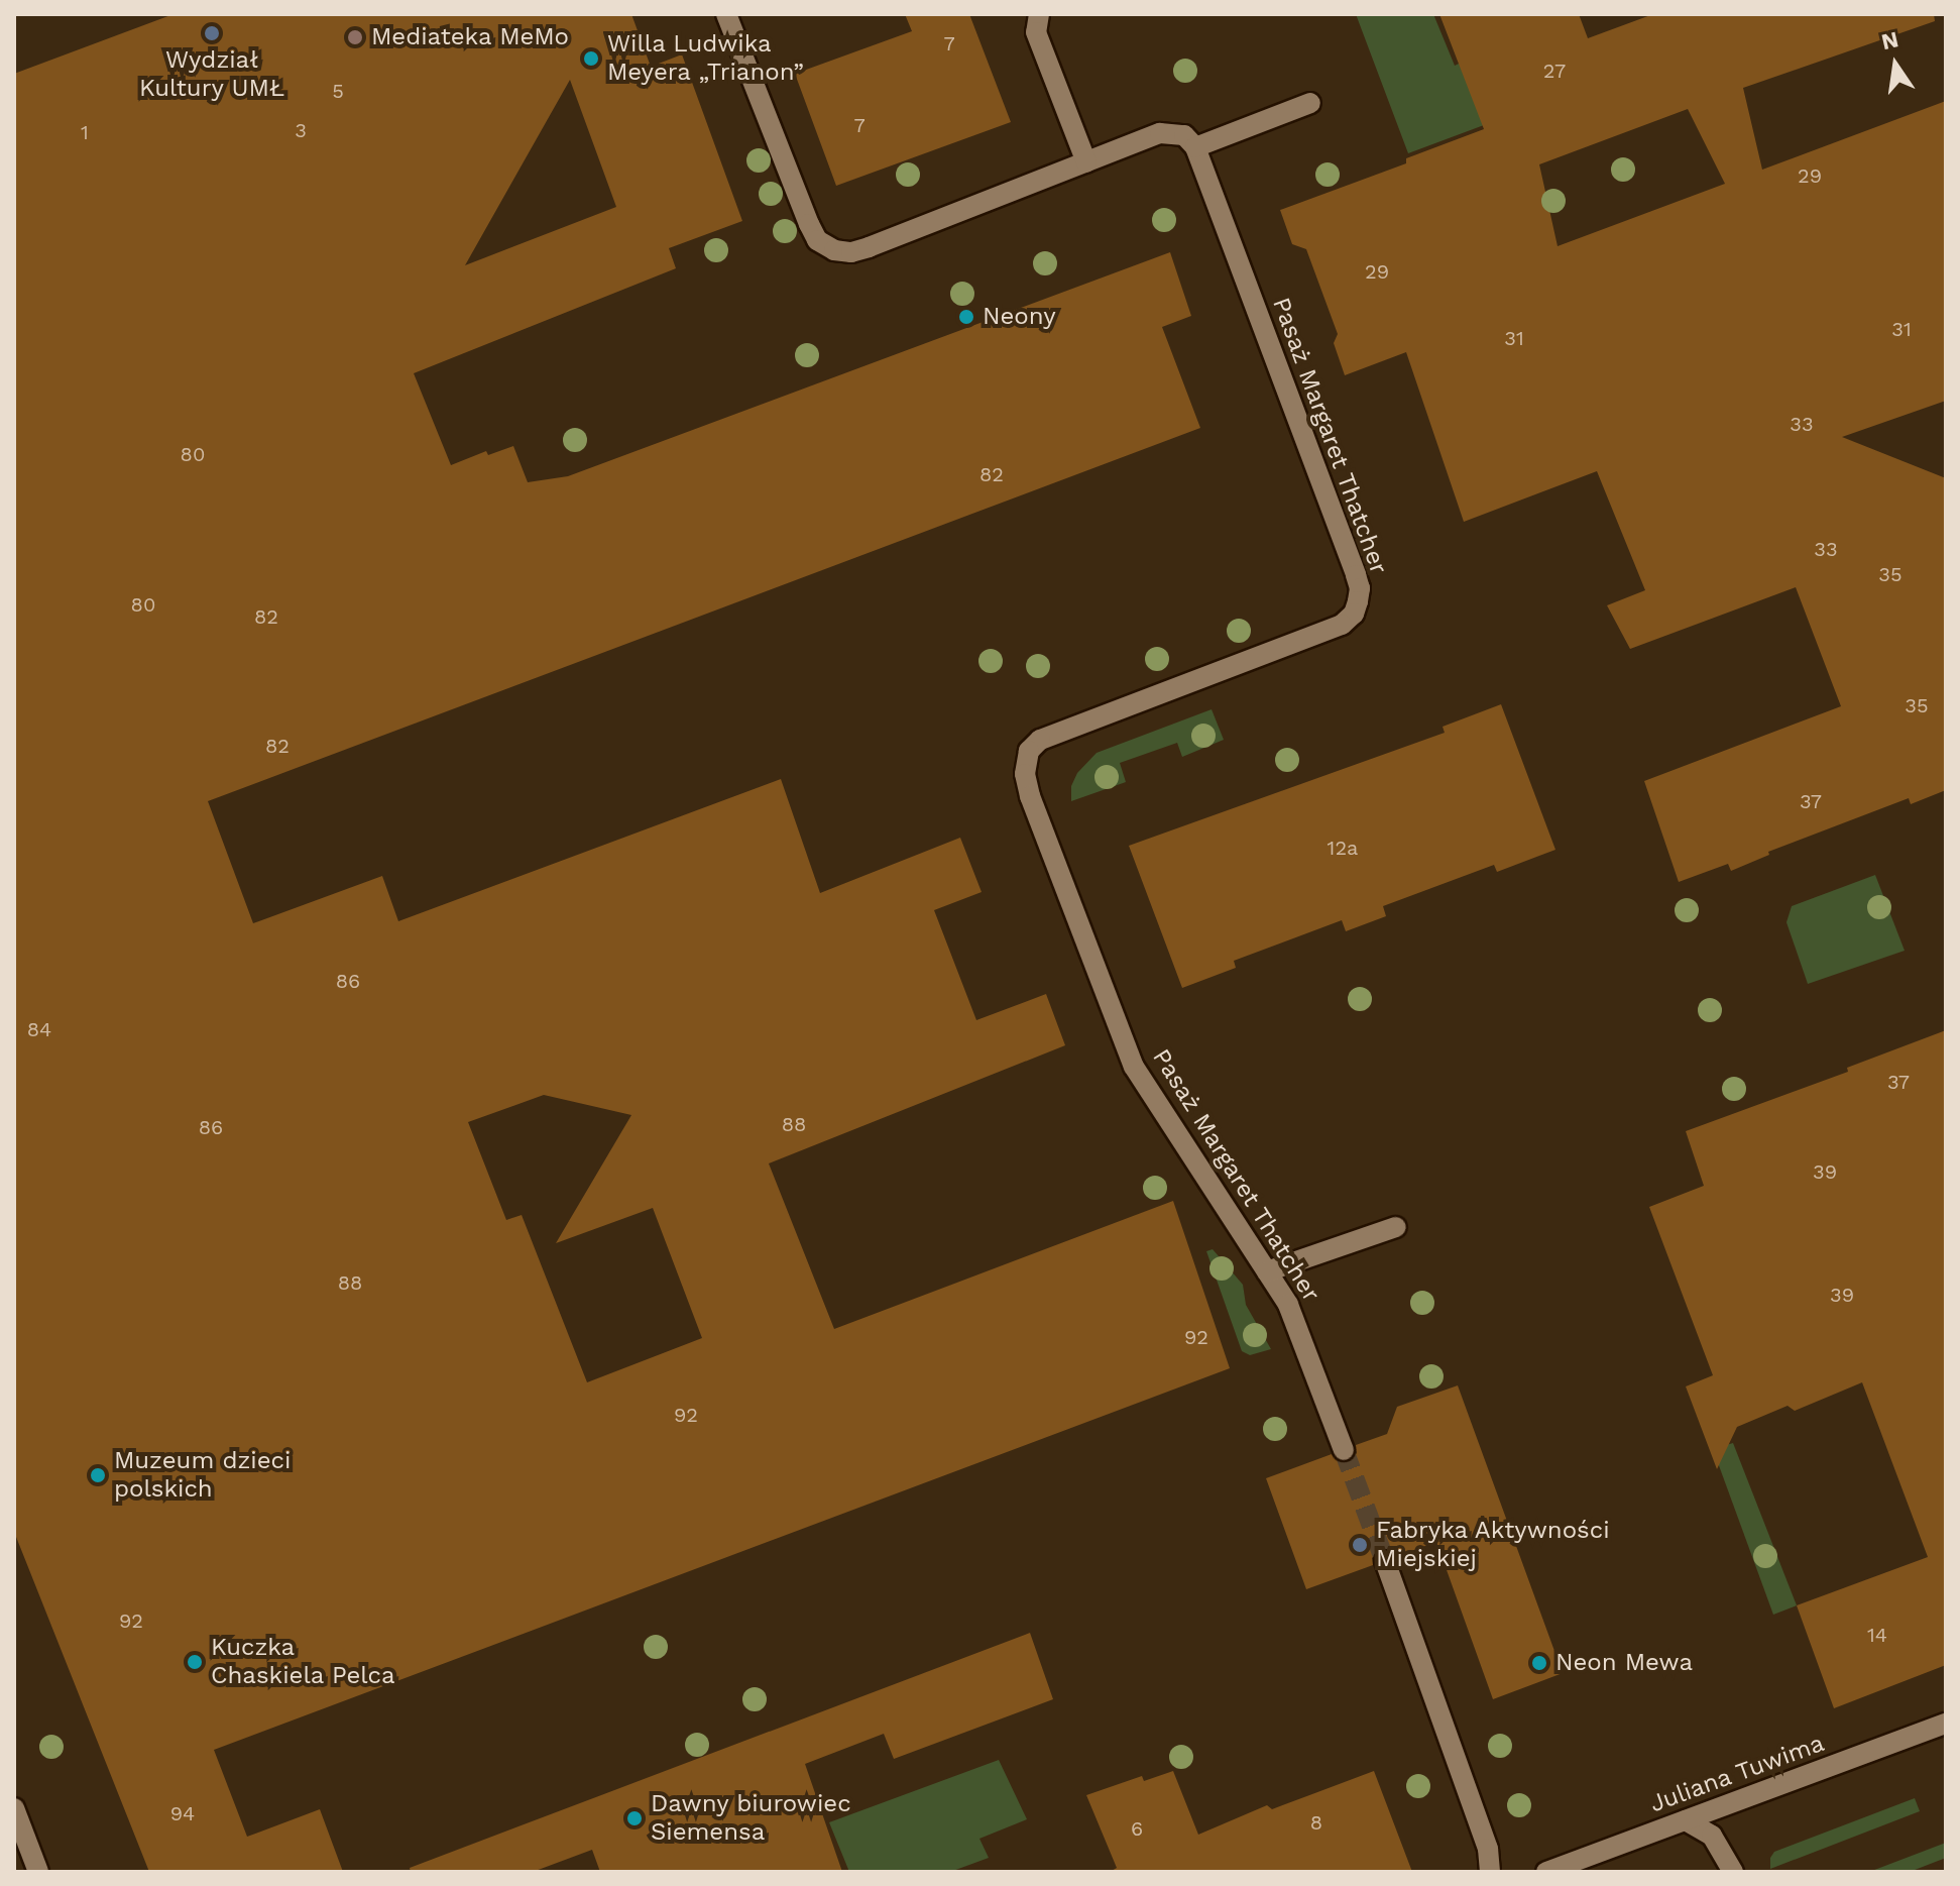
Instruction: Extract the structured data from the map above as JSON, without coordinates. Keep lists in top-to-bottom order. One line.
{"streets":{"street":["Pasaż Margaret Thatcher","Juliana Tuwima"]},"places":["Wydział Kultury UMŁ","Mediateka MeMo","Willa Ludwika Meyera „Trianon”","Neony","Muzeum dzieci polskich","Fabryka Aktywności Miejskiej","Kuczka Chaskiela Pelca","Neon Mewa","Dawny biurowiec Siemensa"],"house_numbers":["7","27","5","7","3","1","29","29","31","31","33","80","82","33","35","80","82","35","82","37","12a","86","84","37","88","86","39","88","39","92","92","92","14","94","8","6"],"north":"top"}
